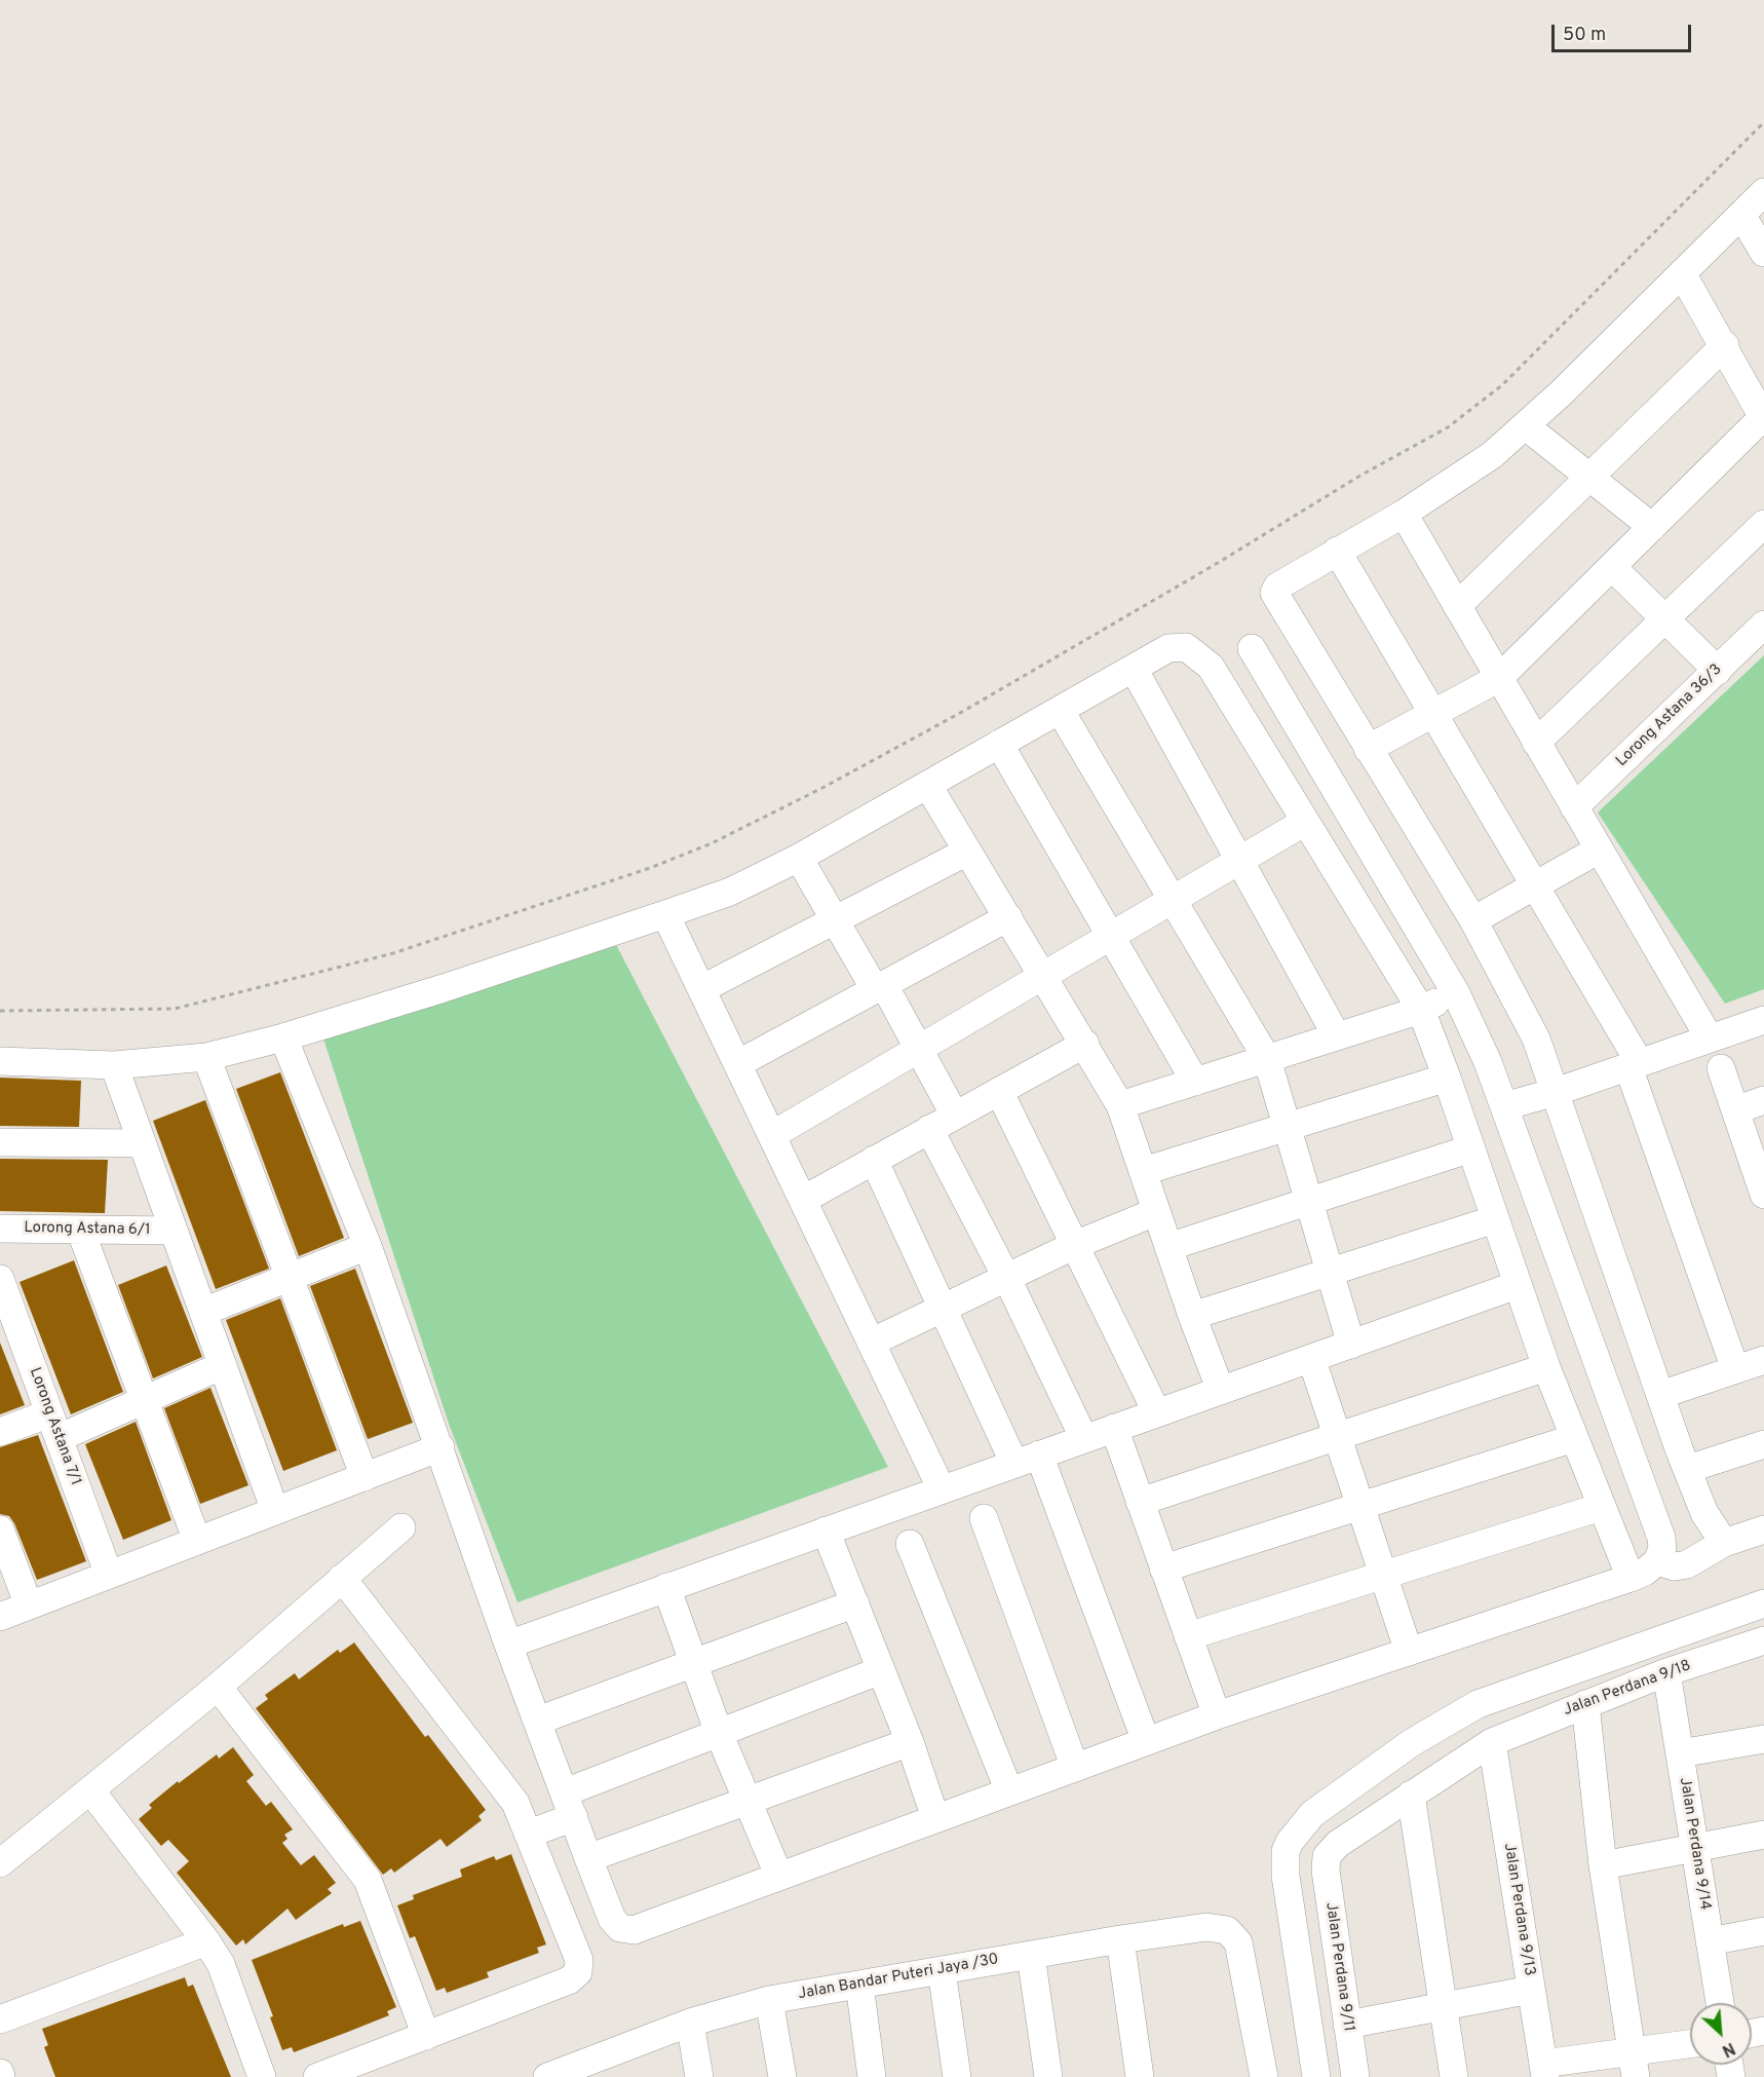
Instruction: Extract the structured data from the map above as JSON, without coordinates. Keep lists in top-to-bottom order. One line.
{"streets":{"street":["Lorong Astana 36/3","Lorong Astana 6/1","Lorong Astana 7/1","Jalan Perdana 9/18","Jalan Perdana 9/14","Jalan Perdana 9/13","Jalan Perdana 9/11","Jalan Bandar Puteri Jaya /30"]},"crossings":[["Jalan Perdana 9/18","Jalan Perdana 9/14"],["Jalan Perdana 9/18","Jalan Perdana 9/13"],["Jalan Perdana 9/18","Jalan Perdana 9/11"]],"scale_bar":"50 m","north":"bottom right"}
